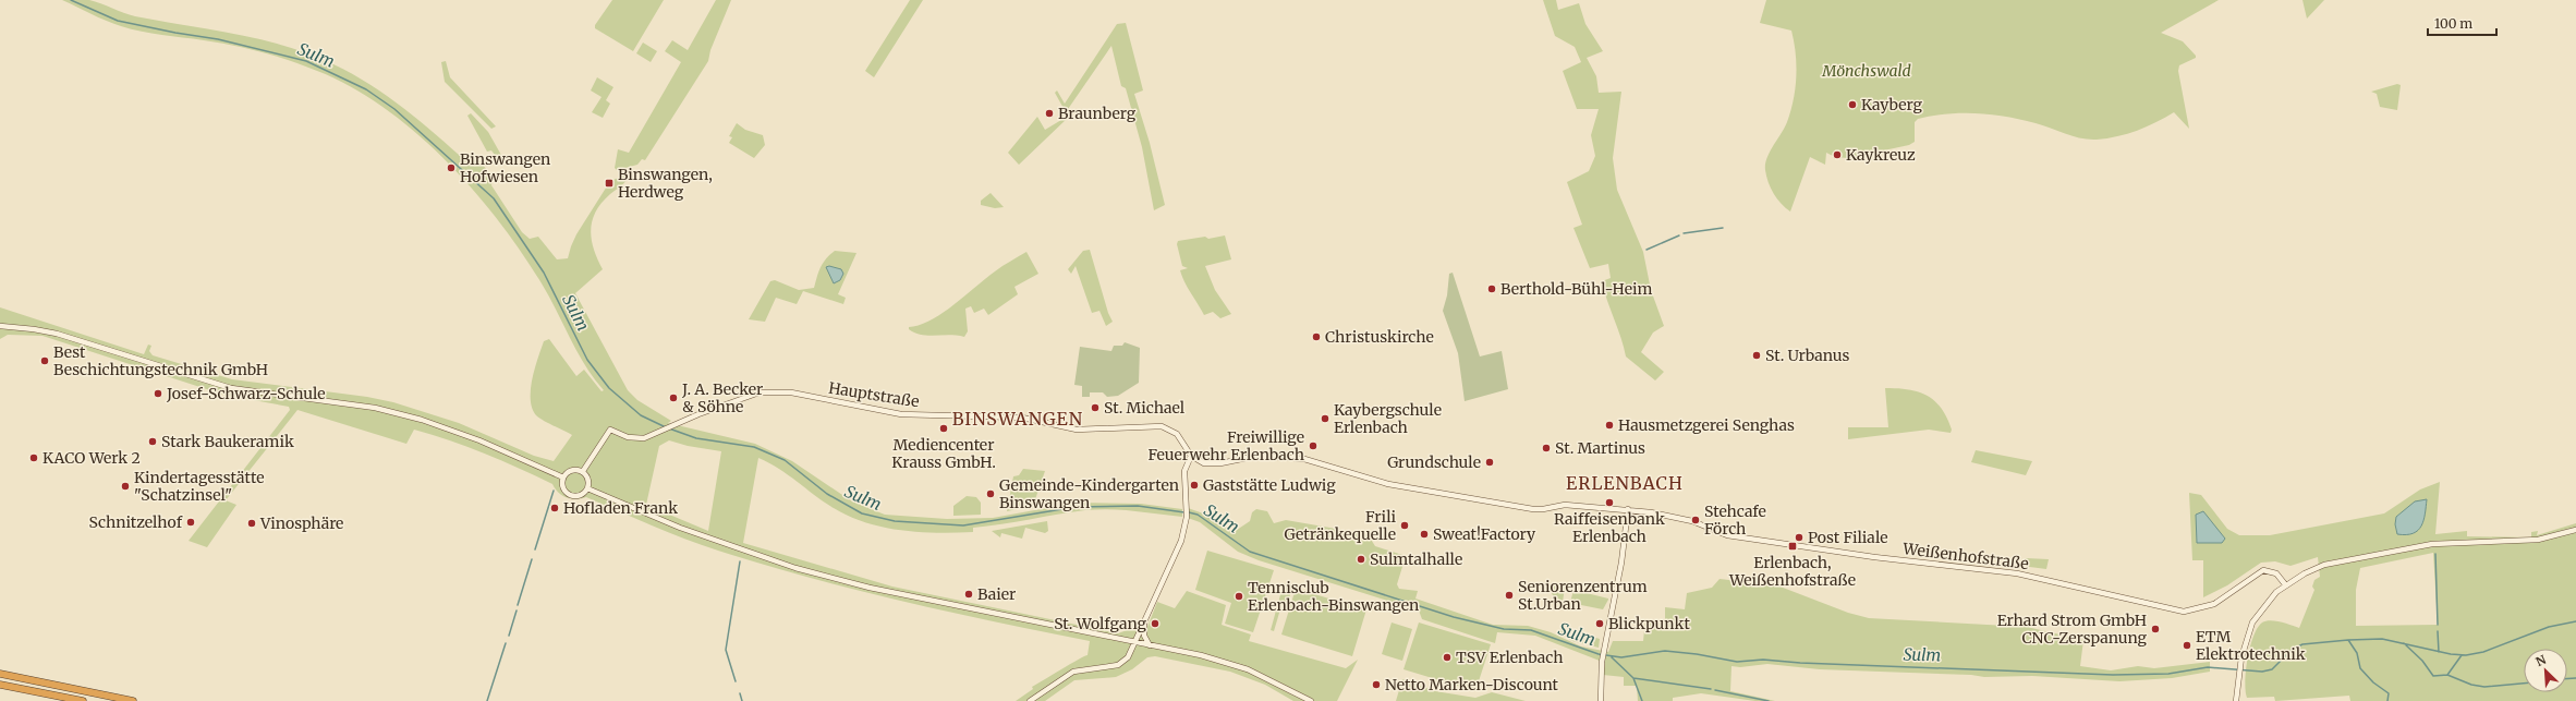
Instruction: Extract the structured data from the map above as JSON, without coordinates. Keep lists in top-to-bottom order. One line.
{"streets":{"street":["Hauptstraße","Weißenhofstraße"]},"crossings":[["Hauptstraße","Weißenhofstraße"]],"districts":["BINSWANGEN","ERLENBACH"],"water":["Sulm"],"parks":["Mönchswald"],"places":{"other":["Kayberg","Braunberg","Kaykreuz","Binswangen Hofwiesen","Berthold-Bühl-Heim","Christuskirche","St. Urbanus","Best Beschichtungstechnik GmbH","Josef-Schwarz-Schule","J. A. Becker & Söhne","St. Michael","Kaybergschule Erlenbach","Hausmetzgerei Senghas","Mediencenter Krauss GmbH.","Stark Baukeramik","Freiwillige Feuerwehr Erlenbach","St. Martinus","KACO Werk 2","Grundschule","Gaststätte Ludwig","Kindertagesstätte \"Schatzinsel\"","Gemeinde-Kindergarten Binswangen","Raiffeisenbank Erlenbach","Hofladen Frank","Stehcafe Förch","Schnitzelhof","Vinosphäre","Frili Getränkequelle","Sweat!Factory","Post Filiale","Sulmtalhalle","Baier","Seniorenzentrum St.Urban","Tennisclub Erlenbach-Binswangen","St. Wolfgang","Blickpunkt","Erhard Strom GmbH CNC-Zerspanung","ETM Elektrotechnik","TSV Erlenbach","Netto Marken-Discount"],"transit":["Binswangen, Herdweg","Erlenbach, Weißenhofstraße"]},"scale_bar":"100 m","north":"top left"}
